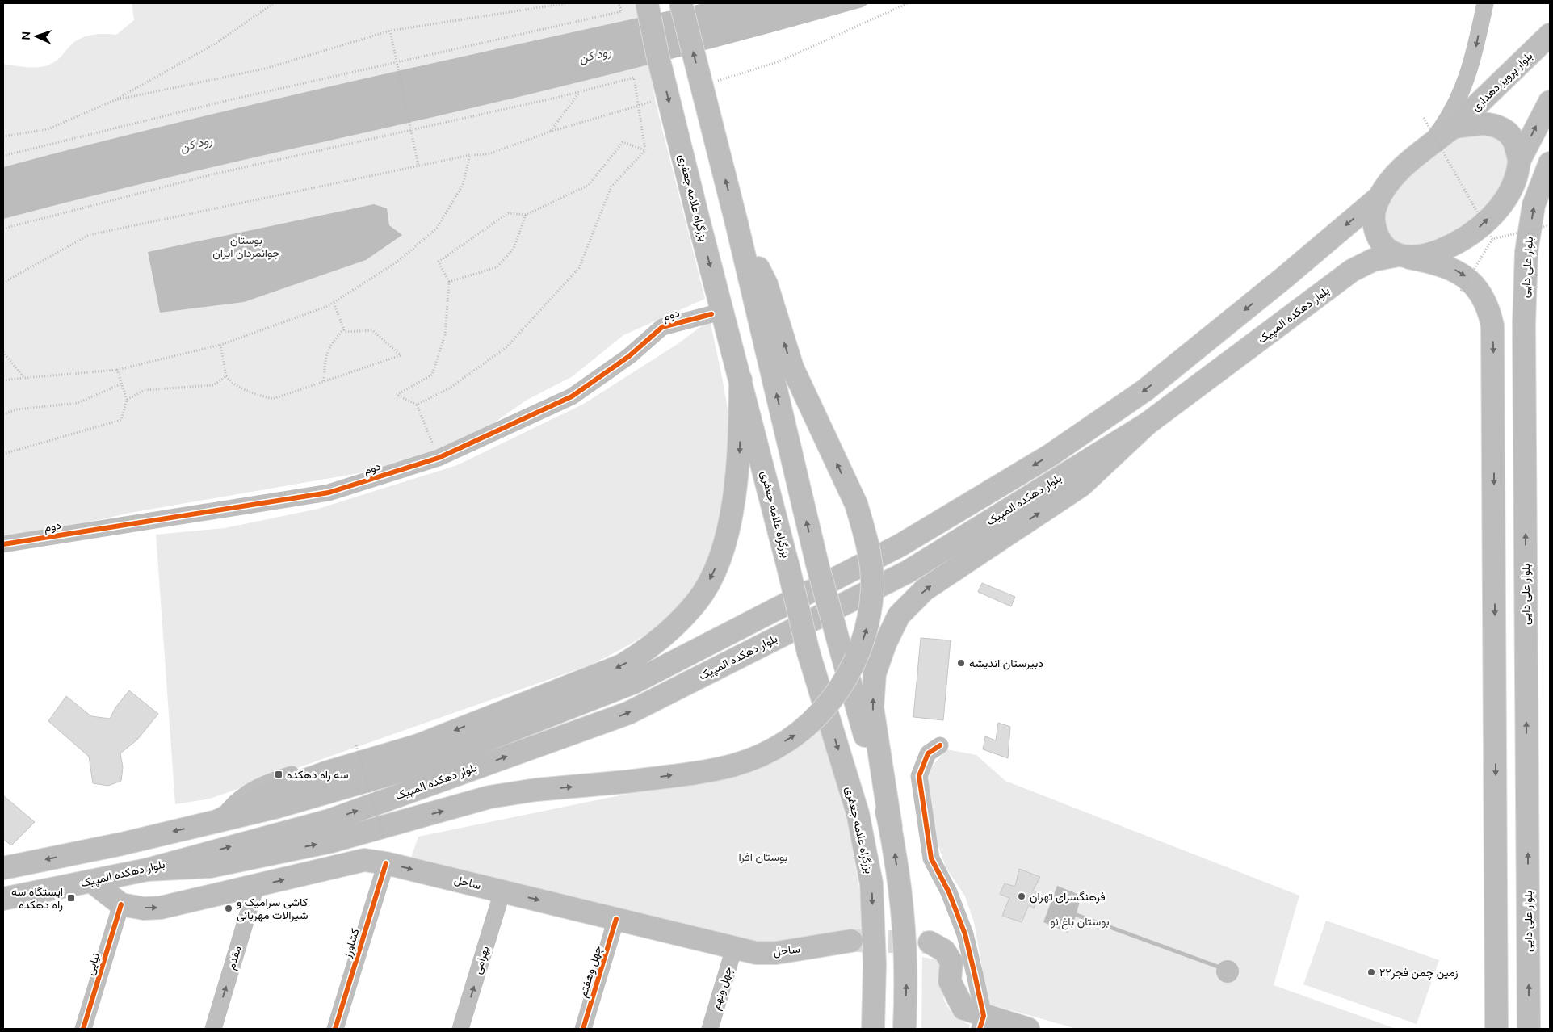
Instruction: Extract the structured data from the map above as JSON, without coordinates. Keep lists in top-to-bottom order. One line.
{"streets":{"main road":["بلوار پرویز دهداری","بزرگراه علامه جعفری","بلوار علی دایی","بلوار دهکده المپیک","ساحل"],"street":["دوم","کشاورز","مقدم","بهرامی","نیایی","چهل وهفتم","چهل ونهم"]},"crossings":[["بلوار پرویز دهداری","بلوار دهکده المپیک"],["بلوار دهکده المپیک","ساحل"],["ساحل","کشاورز"],["ساحل","مقدم"],["ساحل","بهرامی"],["ساحل","نیایی"],["ساحل","چهل وهفتم"],["ساحل","چهل ونهم"]],"one_way":["ساحل","مقدم","بهرامی"],"water":["رود کن"],"parks":["بوستان جوانمردان ایران","بوستان افرا","بوستان باغ نو"],"places":{"other":["دبیرستان اندیشه","فرهنگسرای تهران","کاشی سرامیک و شیرالات مهربانی","زمین چمن فجر۲۲"],"transit":["سه راه دهکده","ایستگاه سه راه دهکده"]},"north":"left"}
